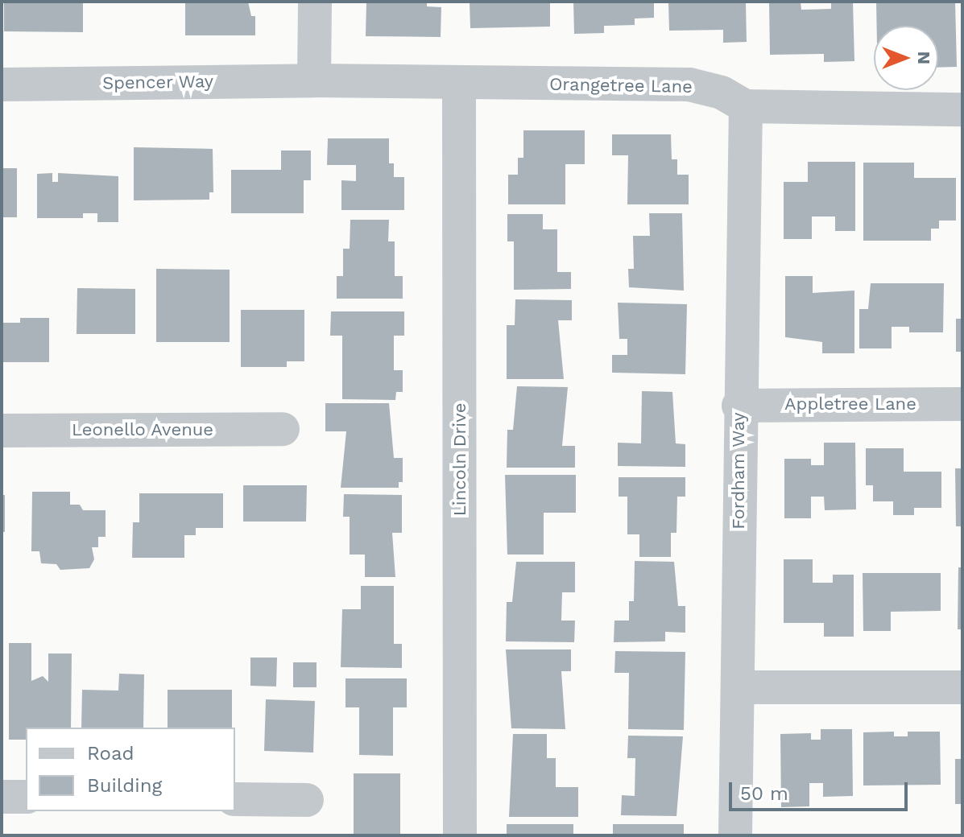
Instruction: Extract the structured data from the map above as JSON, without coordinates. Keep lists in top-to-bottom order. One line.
{"streets":{"street":["Spencer Way","Orangetree Lane","Appletree Lane","Leonello Avenue","Lincoln Drive","Fordham Way"]},"crossings":[["Spencer Way","Orangetree Lane"],["Orangetree Lane","Lincoln Drive"],["Orangetree Lane","Fordham Way"],["Appletree Lane","Fordham Way"]],"legend":["Road","Building"],"scale_bar":"50 m","north":"right"}
